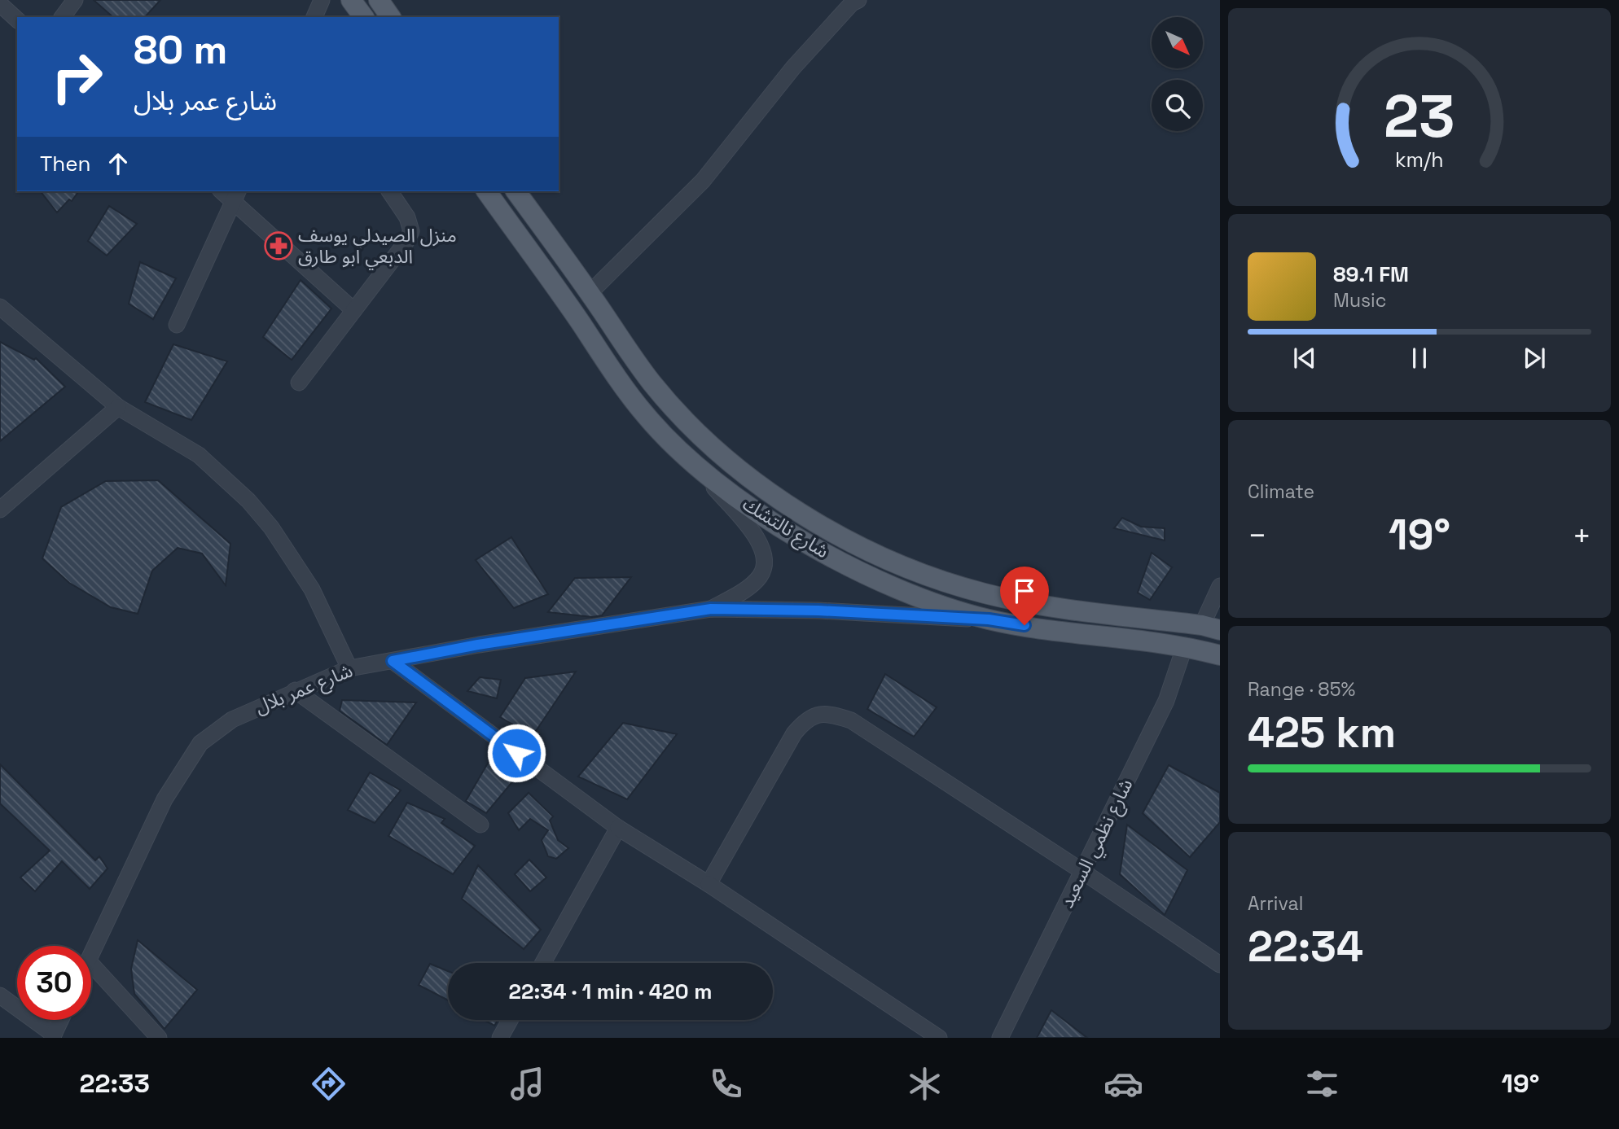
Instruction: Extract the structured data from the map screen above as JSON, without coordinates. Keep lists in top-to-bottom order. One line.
{"streets":{"main road":["شارع نالتشك"],"street":["شارع عمر بلال","شارع نظمي السعيد"]},"crossings":[["شارع نالتشك","شارع عمر بلال"],["شارع نالتشك","شارع نظمي السعيد"]],"places":{"pharmacy":["منزل الصيدلي يوسف الدبعي ابو طارق"]},"north":"bottom right","page":{"turn":["80 m","شارع عمر بلال"],"then":"Then","song":["89.1 FM","Music"],"tile":["Climate",["Range · 85%","425 km"],["Arrival","22:34"]],"heat":["−","19°","+"],"limit":"30","trip":"22:34 · 1 min · 420 m","tabs":["22:33","19°"],"gauge":["23","km/h"]}}
